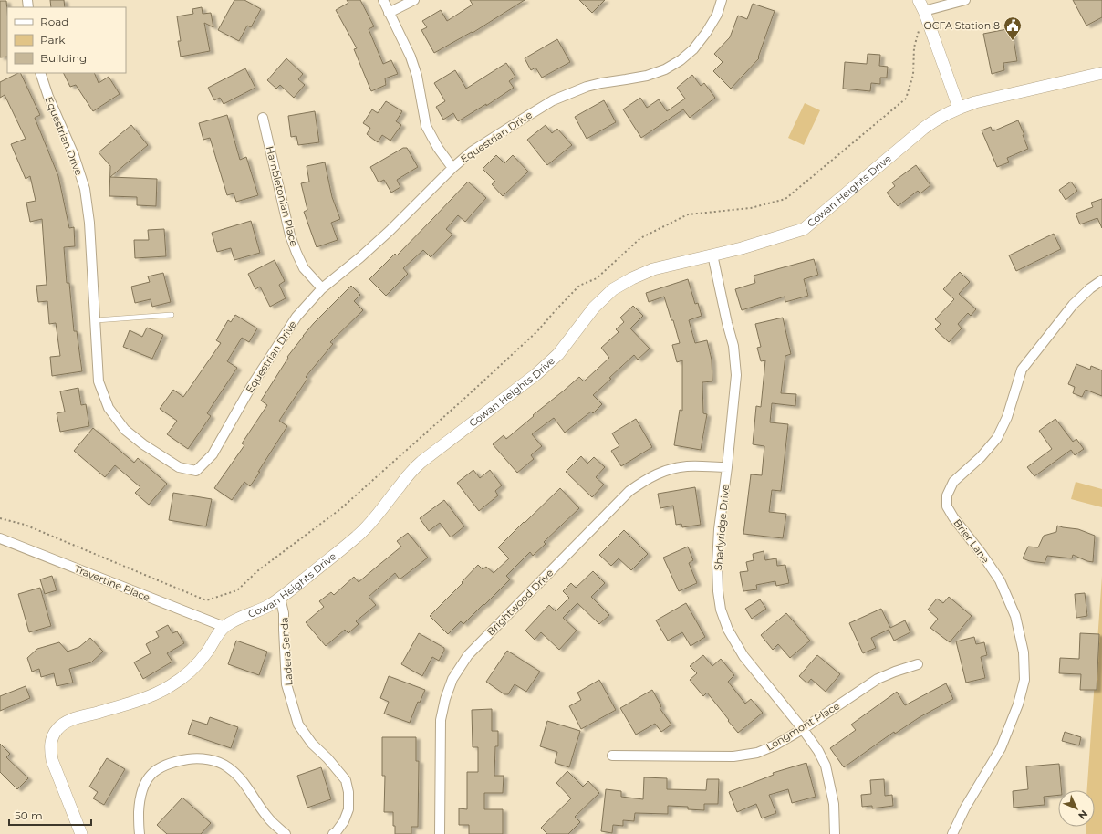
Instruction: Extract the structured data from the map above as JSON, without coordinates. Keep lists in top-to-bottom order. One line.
{"streets":{"street":["Equestrian Drive","Cowan Heights Drive","Hambletonian Place","Shadyridge Drive","Brier Lane","Travertine Place","Brightwood Drive","Ladera Senda","Longmont Place"]},"crossings":[["Equestrian Drive","Hambletonian Place"],["Cowan Heights Drive","Shadyridge Drive"],["Cowan Heights Drive","Travertine Place"],["Cowan Heights Drive","Ladera Senda"],["Shadyridge Drive","Brightwood Drive"],["Shadyridge Drive","Longmont Place"]],"places":{"public building":["OCFA Station 8"]},"legend":["Road","Park","Building"],"scale_bar":"50 m","north":"bottom right"}
